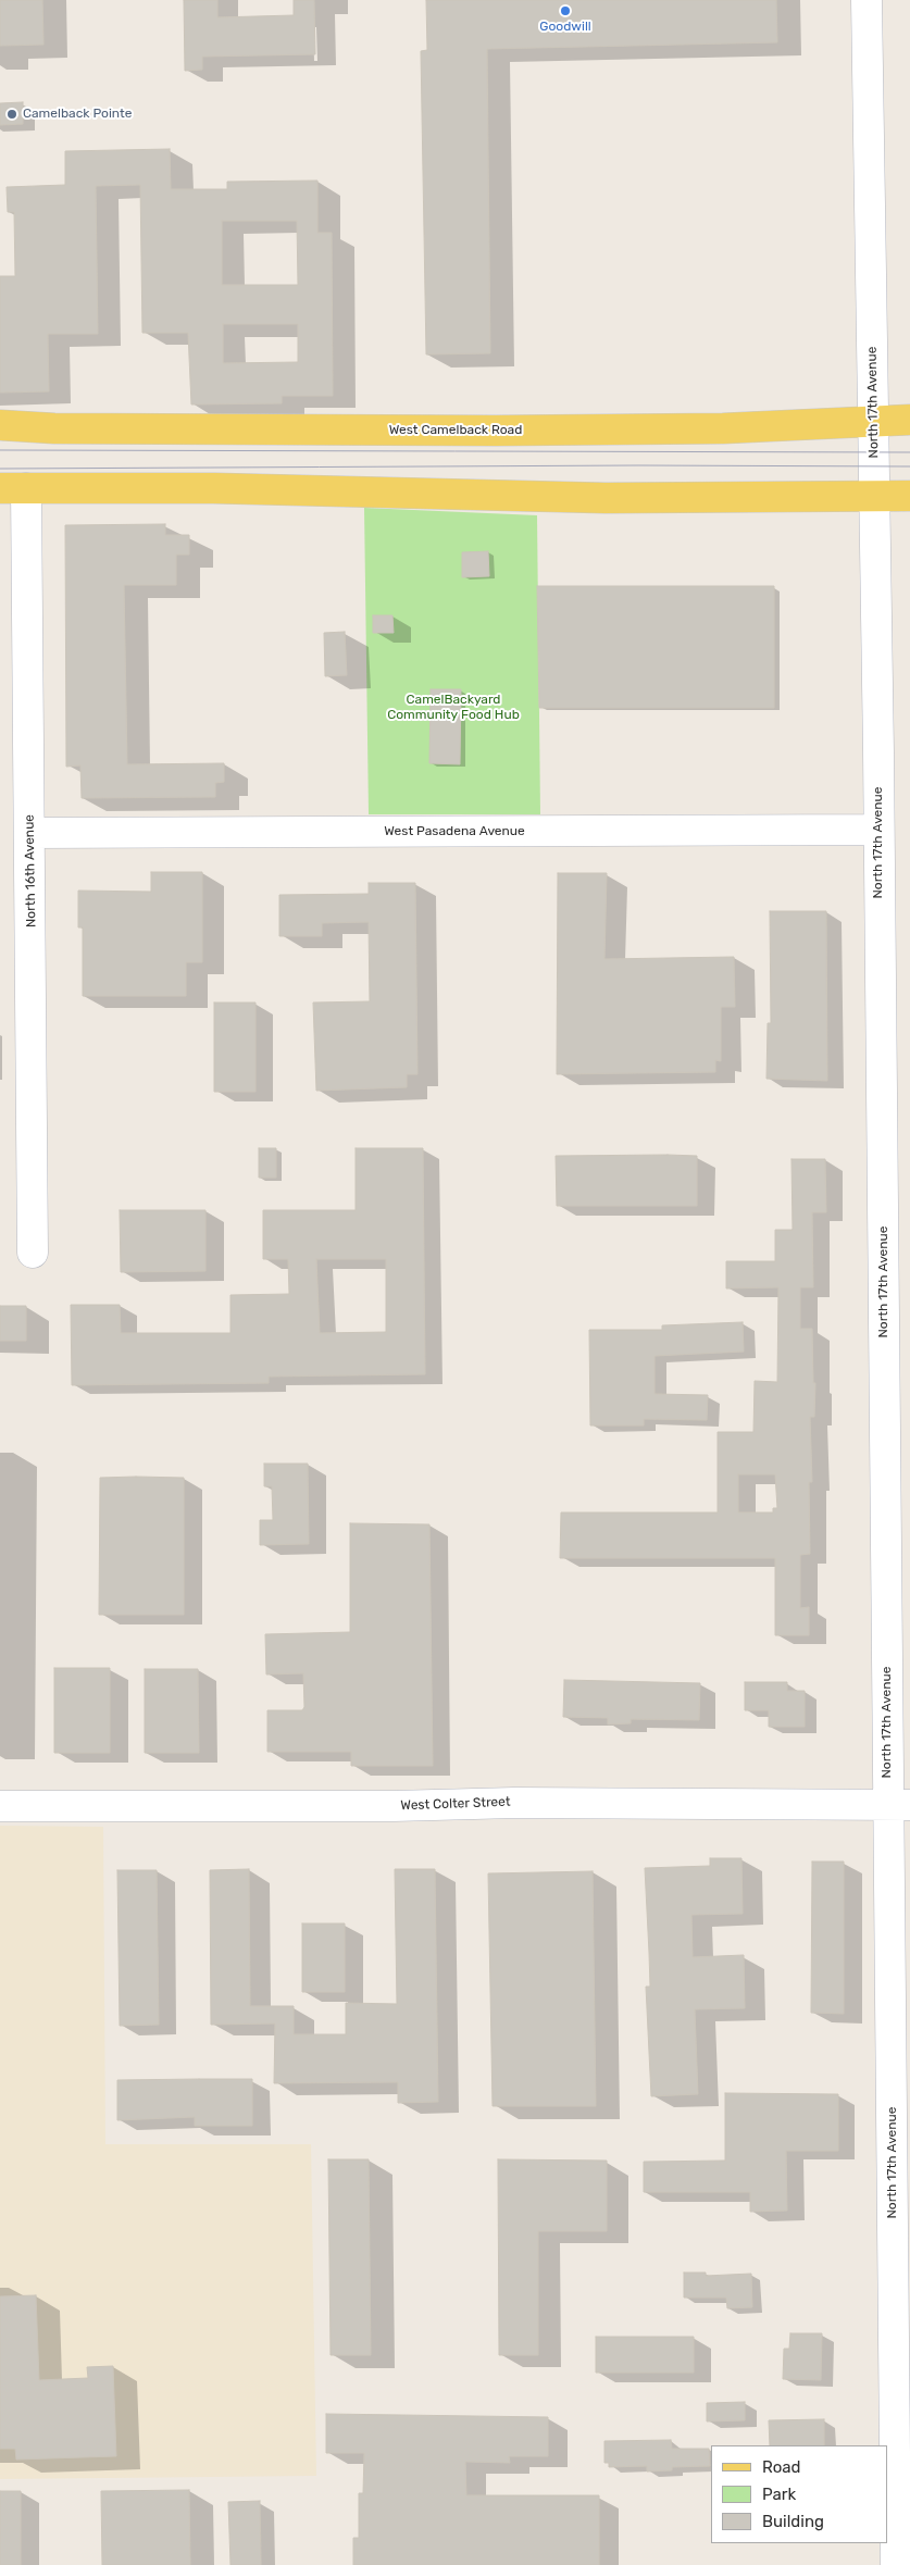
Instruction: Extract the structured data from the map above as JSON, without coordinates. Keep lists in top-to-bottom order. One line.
{"streets":{"main road":["West Camelback Road"],"street":["North 17th Avenue","West Pasadena Avenue","North 16th Avenue","West Colter Street"]},"crossings":[["North 17th Avenue","West Camelback Road"],["North 17th Avenue","West Pasadena Avenue"],["North 17th Avenue","West Colter Street"],["West Pasadena Avenue","North 16th Avenue"]],"parks":["CamelBackyard Community Food Hub"],"places":["Goodwill","Camelback Pointe"],"legend":["Road","Park","Building"]}
